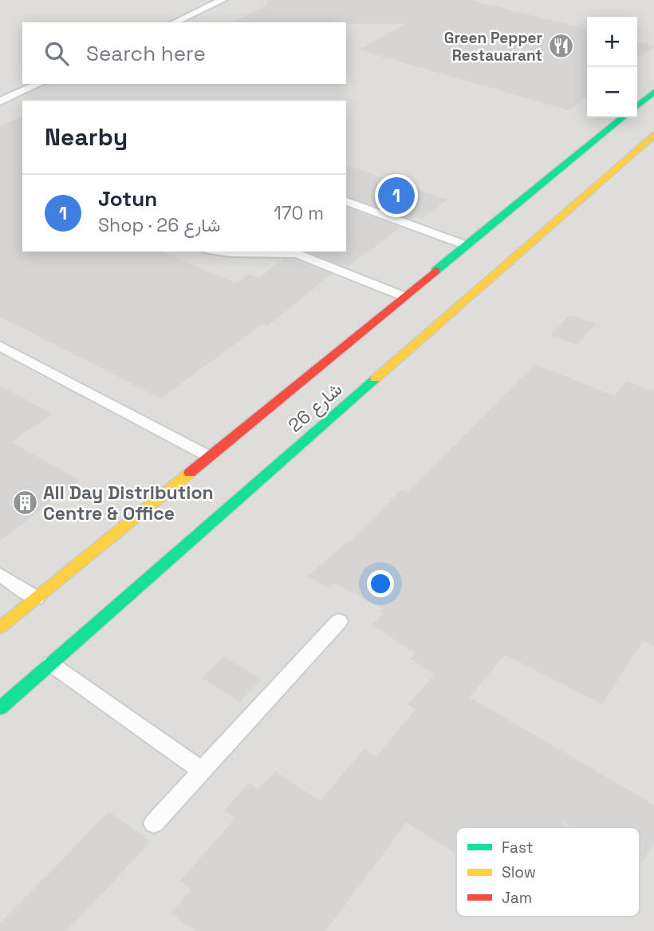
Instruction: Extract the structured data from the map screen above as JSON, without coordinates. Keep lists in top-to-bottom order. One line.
{"streets":{"street":["شارع 26"]},"places":{"restaurant":["Green Pepper Restauarant"],"building":["All Day Distribution Centre & Office"]},"legend":["Fast","Slow","Jam"],"page":{"map_buttons":["+","−"],"search":"Search here","heading":"Nearby","list":[{"mark":"1","name":"Jotun","note":"Shop · شارع 26","value":"170 m"}],"pins":"1"}}
